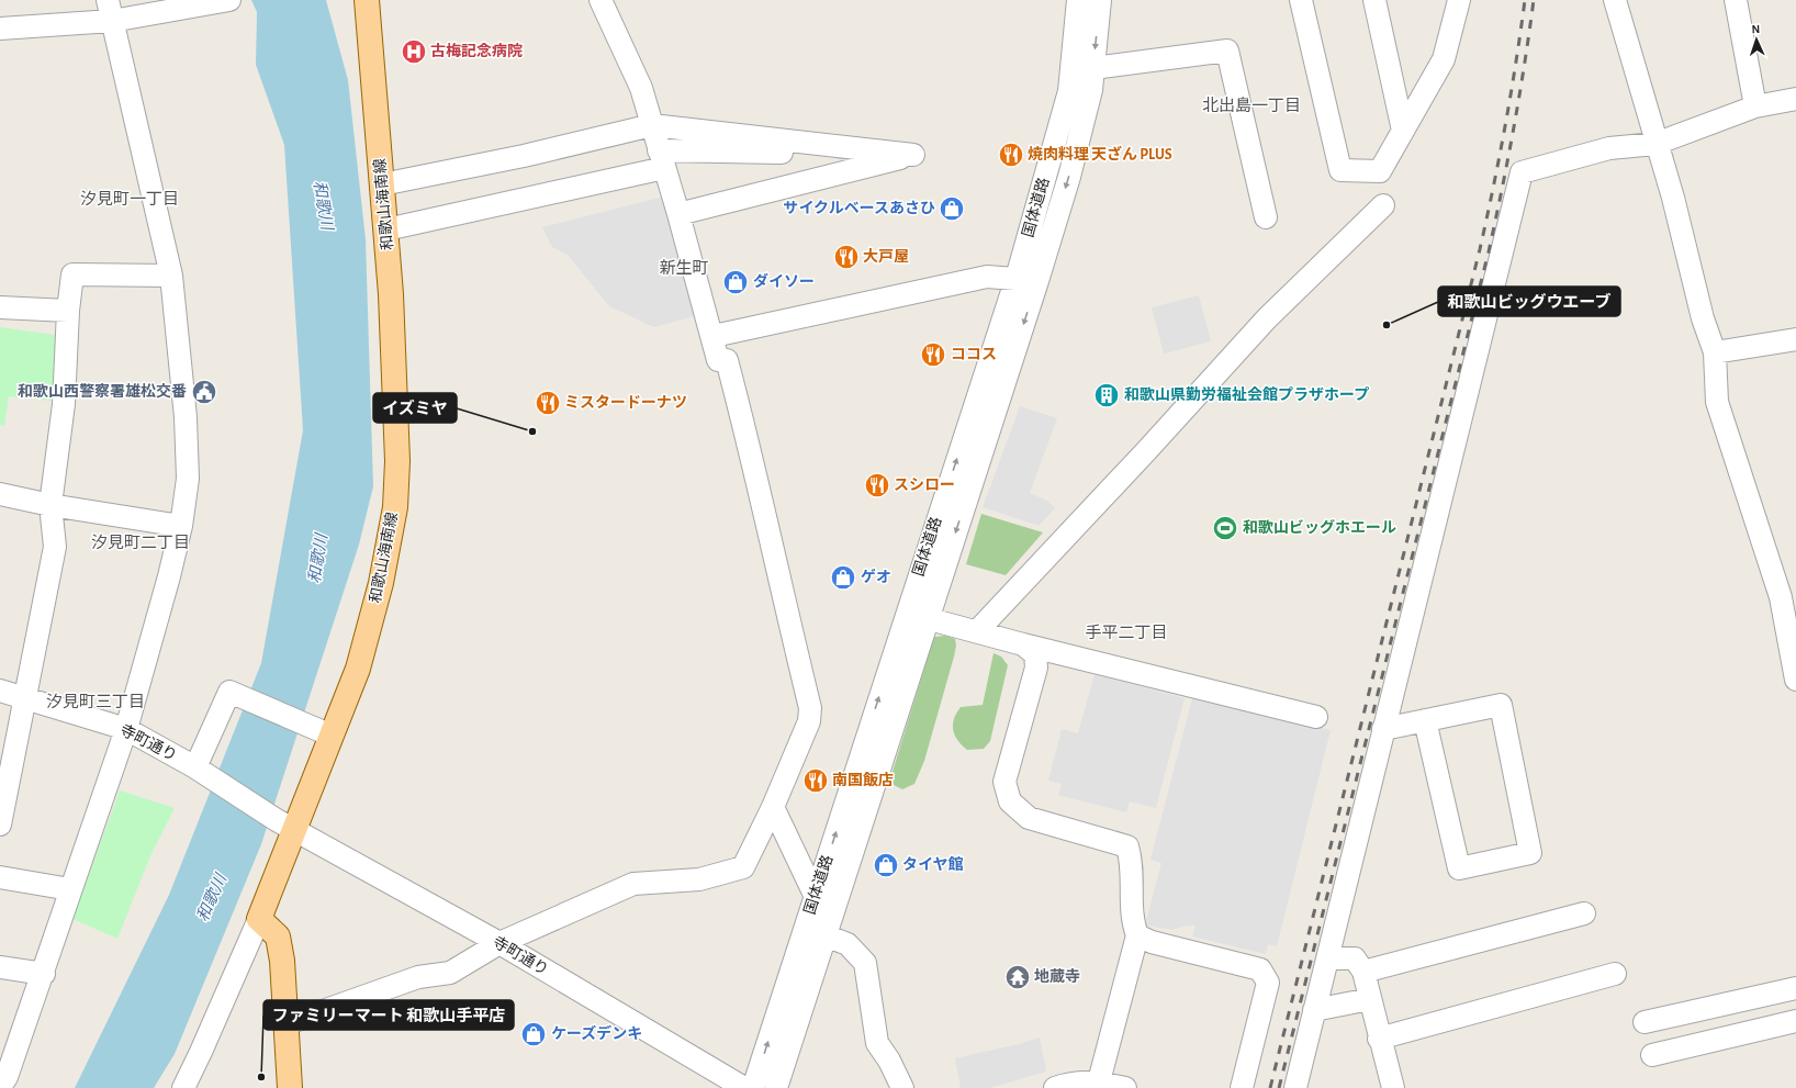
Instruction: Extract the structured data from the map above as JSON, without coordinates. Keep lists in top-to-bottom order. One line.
{"streets":{"main road":["和歌山海南線"],"street":["国体道路","寺町通り"]},"crossings":[["和歌山海南線","寺町通り"]],"districts":["北出島一丁目","汐見町一丁目","新生町","汐見町二丁目","手平二丁目","汐見町三丁目"],"water":["和歌川"],"places":{"hospital":["古梅記念病院"],"restaurant":["焼肉料理 天ざん PLUS","大戸屋","ココス","ミスタードーナツ","スシロー","南国飯店"],"shop":["サイクルベースあさひ","ダイソー","ゲオ","タイヤ館","ケーズデンキ"],"other":["和歌山ビッグウエーブ","イズミヤ","ファミリーマート 和歌山手平店"],"public building":["和歌山西警察署雄松交番"],"building":["和歌山県勤労福祉会館プラザホープ"],"sports":["和歌山ビッグホエール"],"temple":["地蔵寺"]},"north":"top"}
